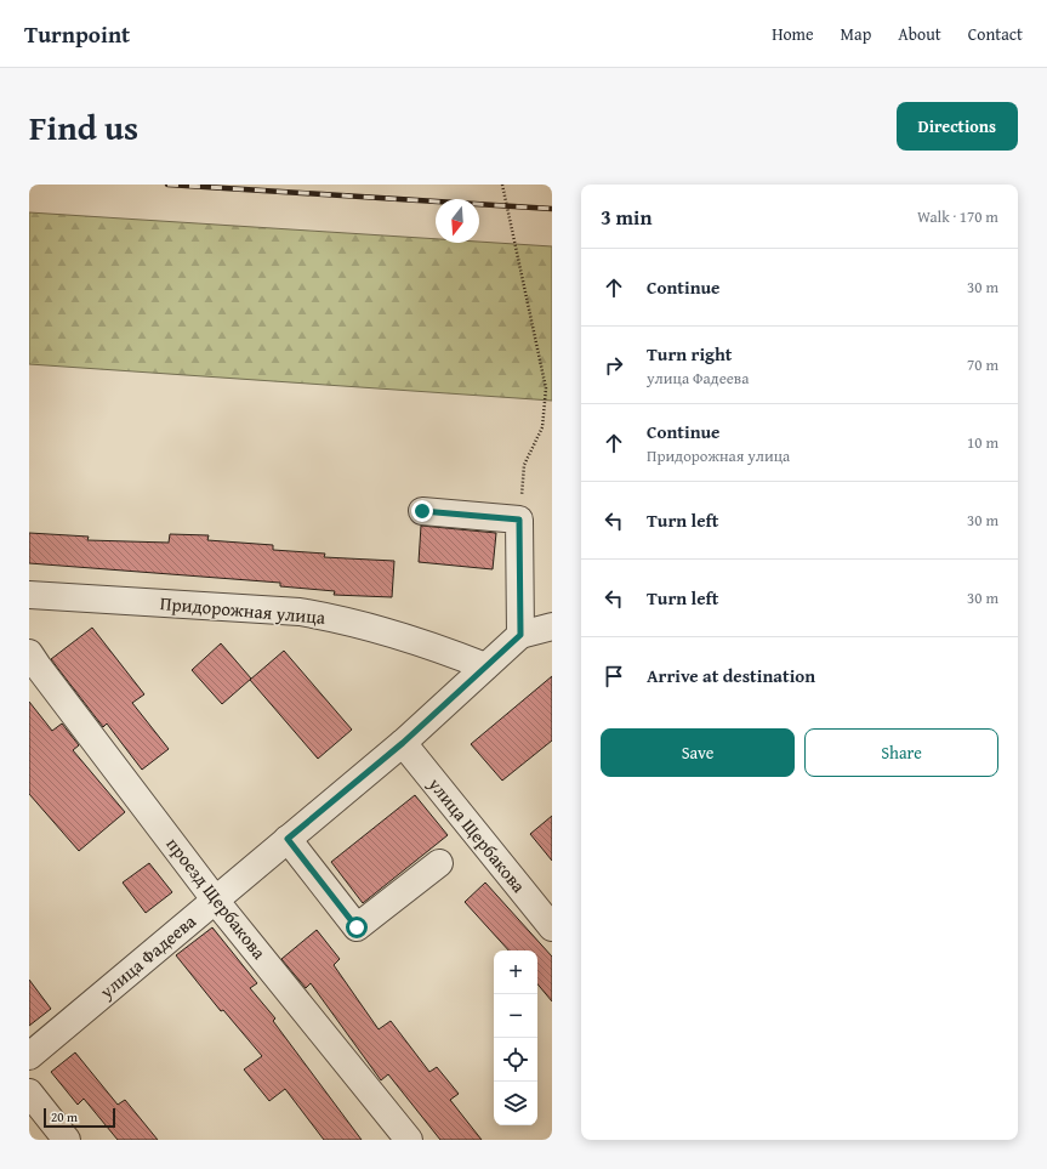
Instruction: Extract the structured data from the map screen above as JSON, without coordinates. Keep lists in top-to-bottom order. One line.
{"streets":{"street":["Придорожная улица","улица Щербакова","проезд Щербакова","улица Фадеева"]},"crossings":[["Придорожная улица","улица Фадеева"],["улица Щербакова","улица Фадеева"],["проезд Щербакова","улица Фадеева"]],"scale_bar":"20 m","north":"bottom","page":{"header":"Turnpoint","nav":["Home","Map","About","Contact"],"title":"Find us","buttons":["Directions",["Save","Share"]],"heading":["3 min","Walk · 170 m"],"list":[["Continue","30 m"],["Turn right","улица Фадеева","70 m"],["Continue","Придорожная улица","10 m"],["Turn left","30 m"],["Turn left","30 m"],"Arrive at destination"],"map_buttons":["+","−"],"scale":"20 m"}}
